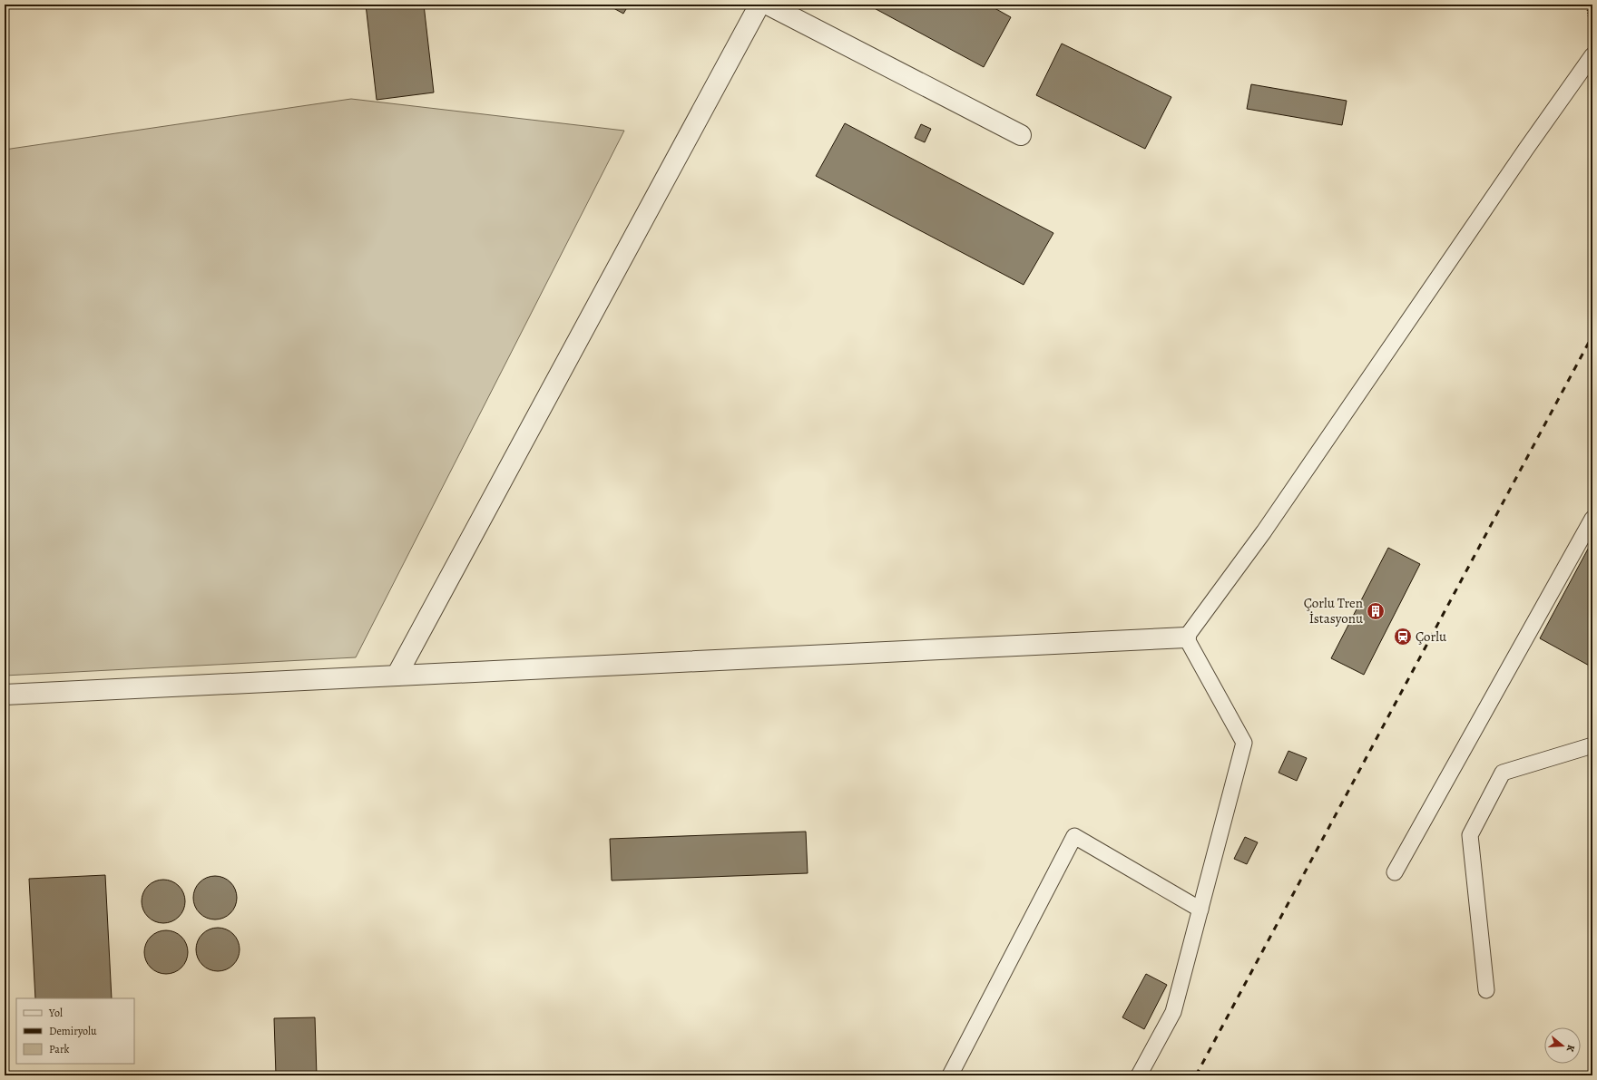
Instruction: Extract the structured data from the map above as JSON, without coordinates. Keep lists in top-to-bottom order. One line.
{"places":{"building":["Çorlu Tren İstasyonu"],"station":["Çorlu"]},"legend":["Yol","Demiryolu","Park"],"north":"right"}
